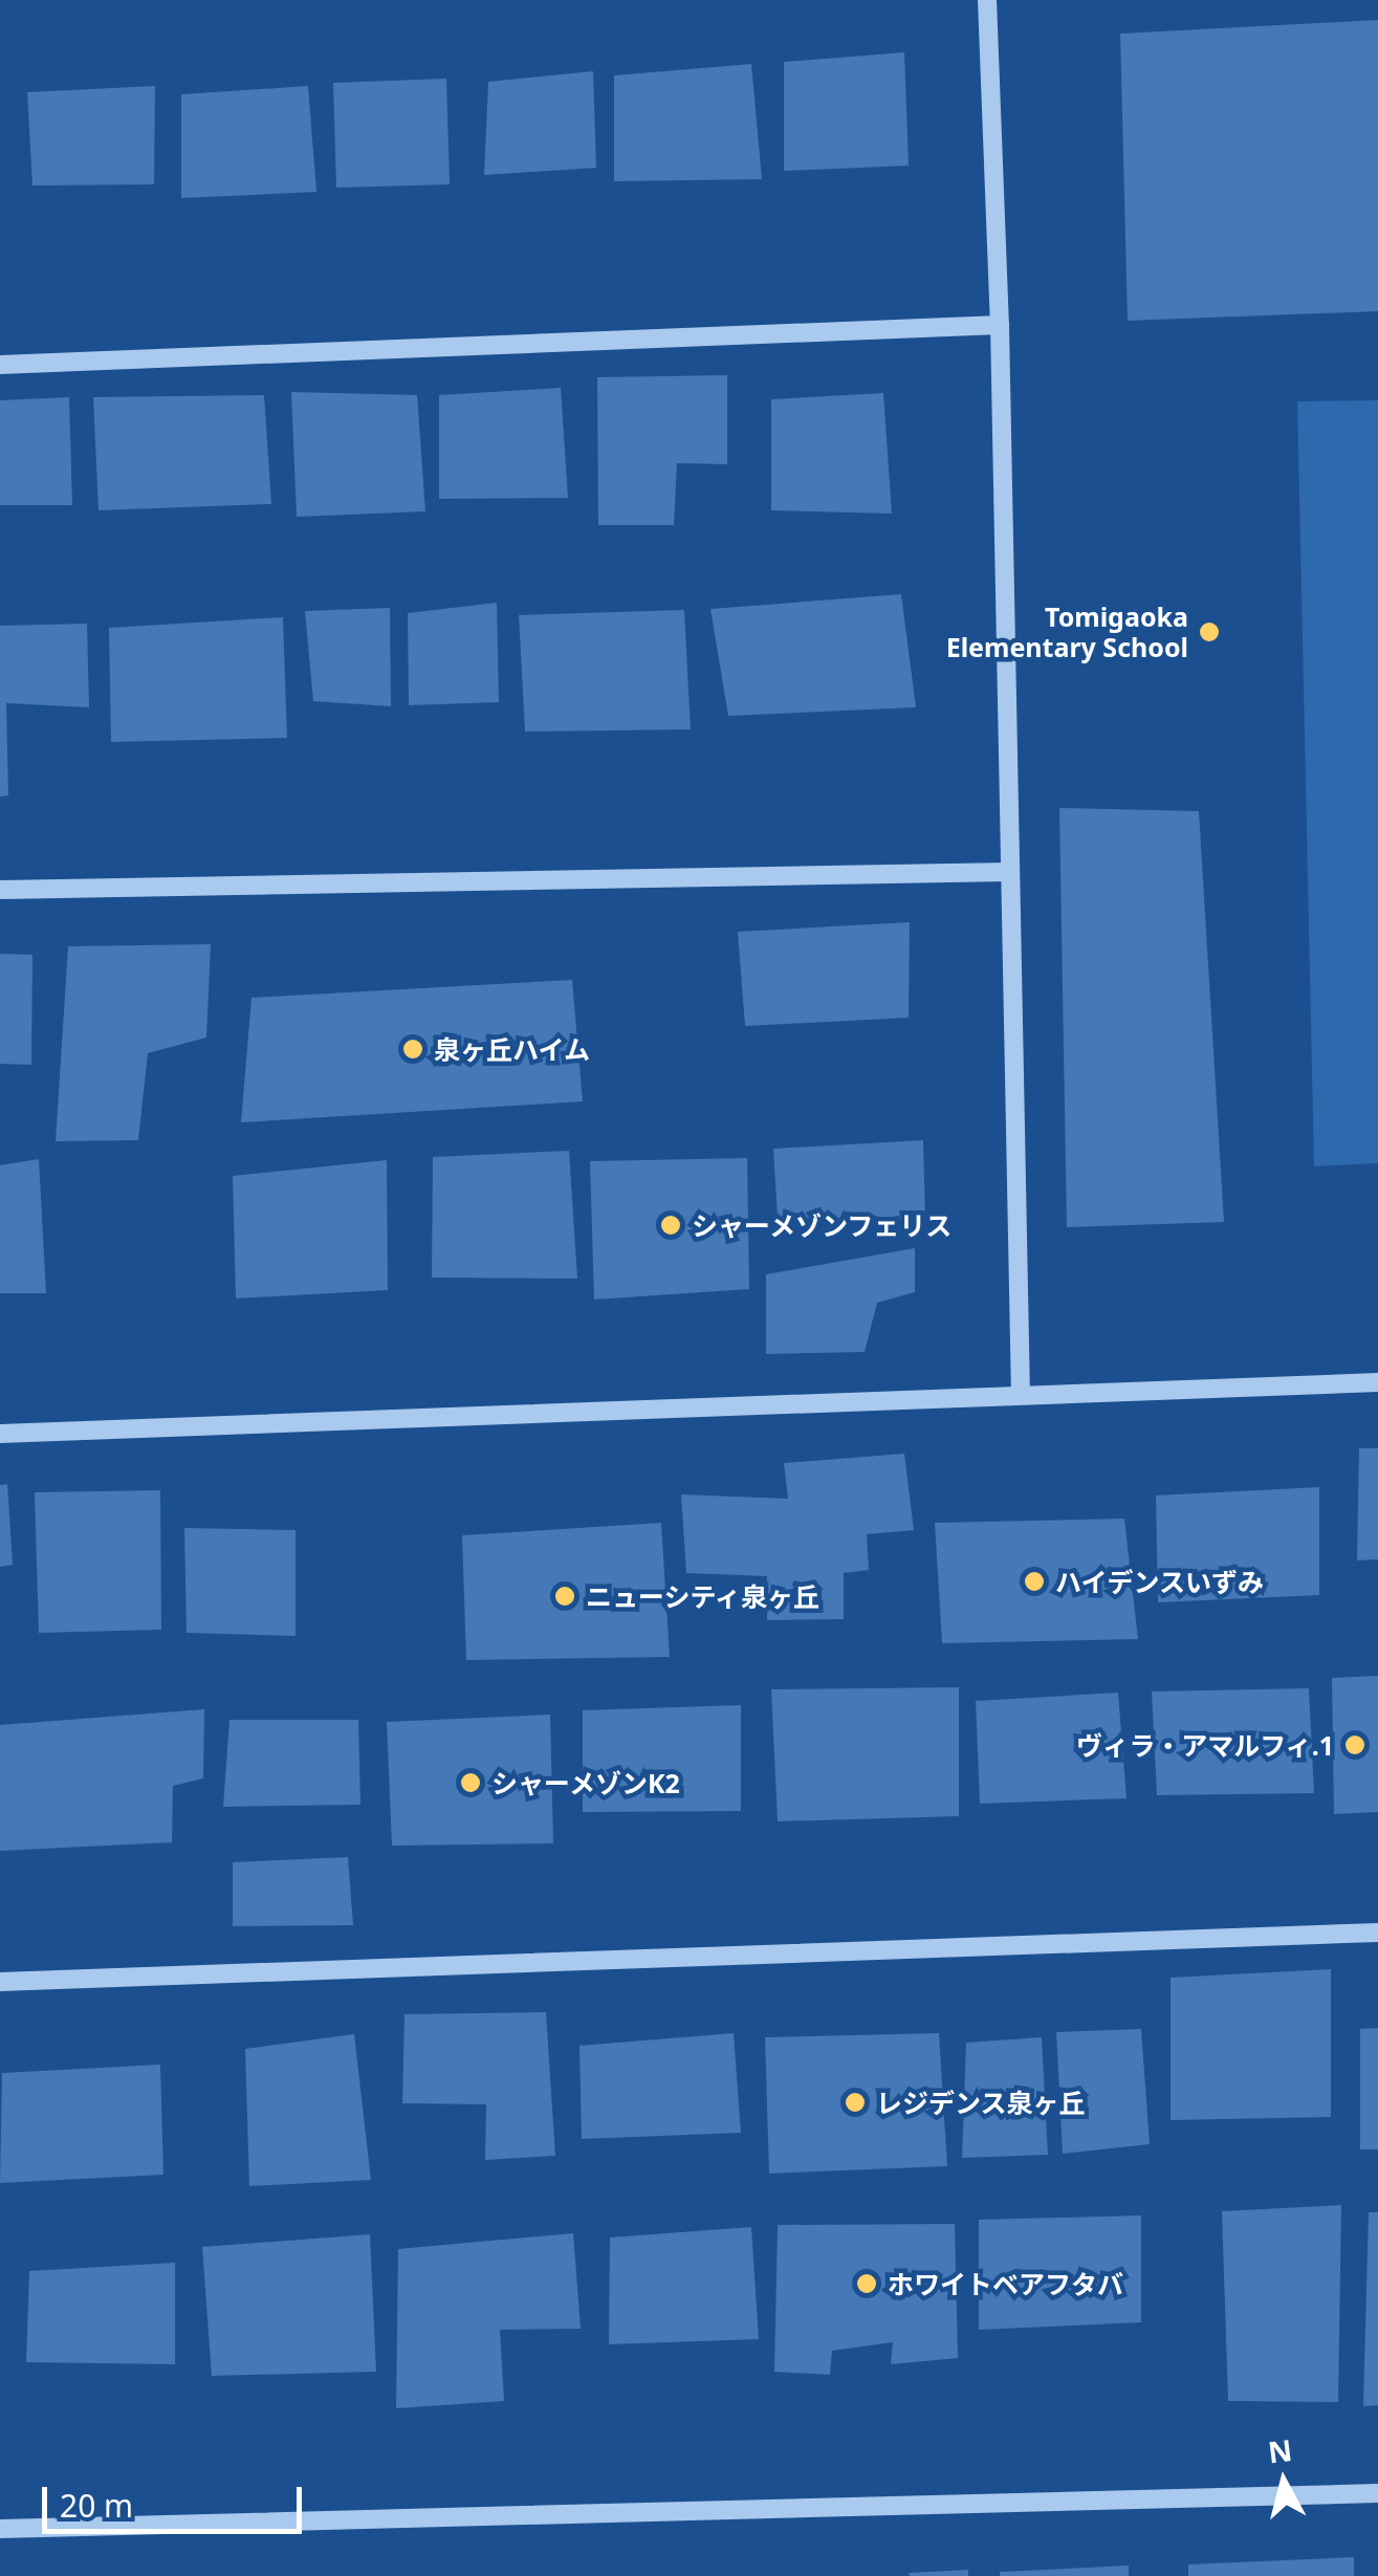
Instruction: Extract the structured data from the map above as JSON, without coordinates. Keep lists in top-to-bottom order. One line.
{"places":["Tomigaoka Elementary School","泉ヶ丘ハイム","シャーメゾンフェリス","ハイデンスいずみ","ニューシティ泉ヶ丘","ヴィラ・アマルフィ.1","シャーメゾンK2","レジデンス泉ヶ丘","ホワイトベアフタバ"],"scale_bar":"20 m","north":"top"}
